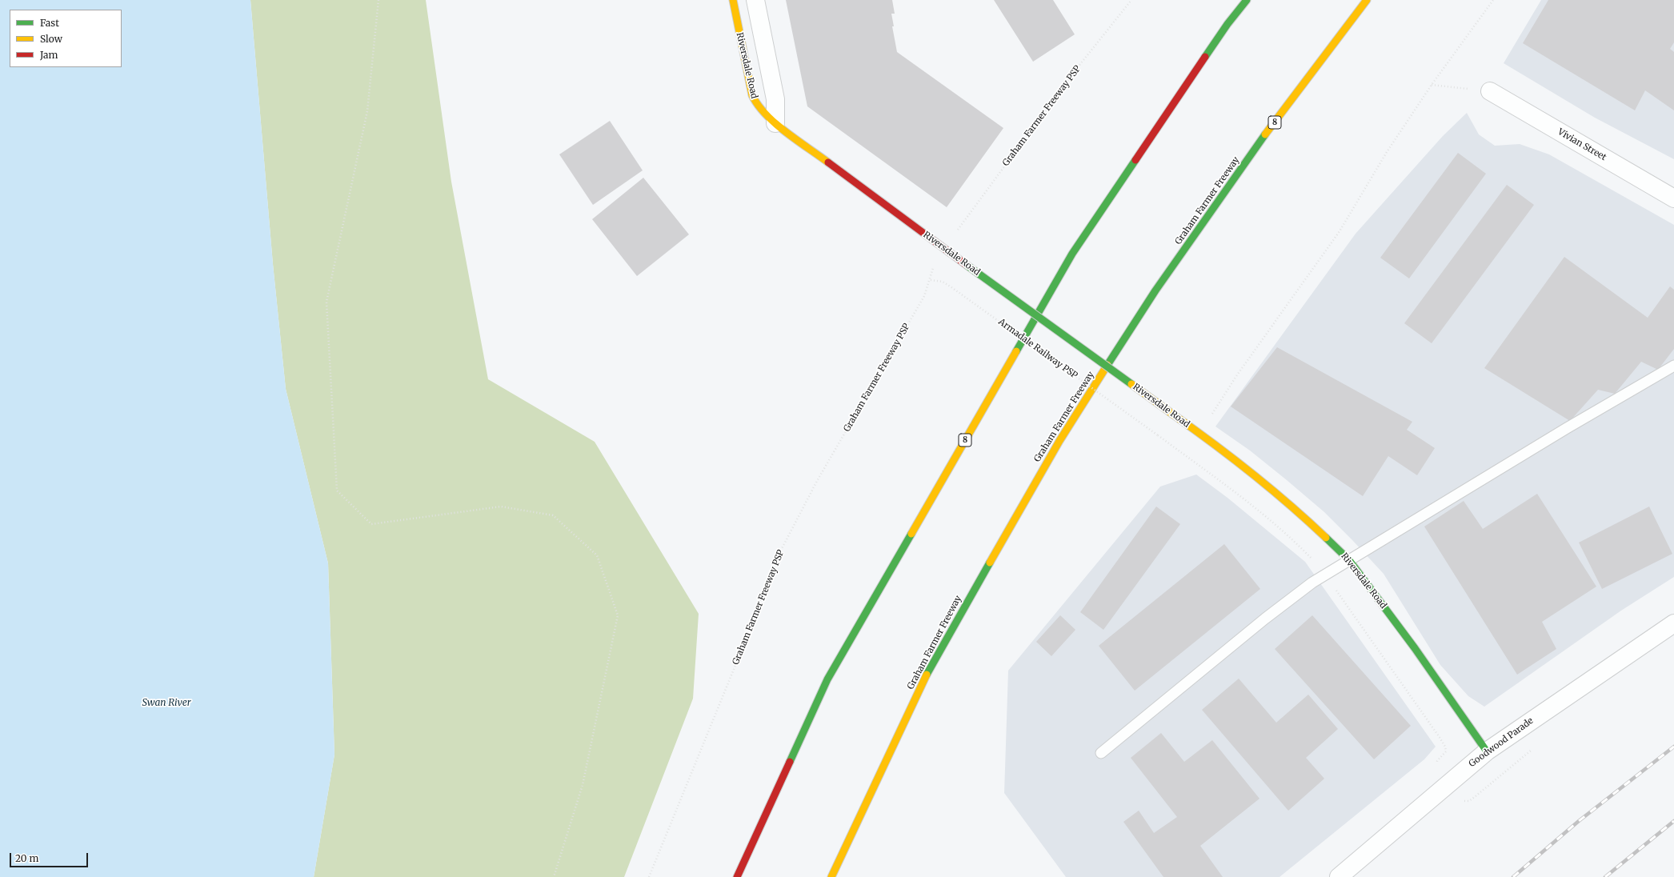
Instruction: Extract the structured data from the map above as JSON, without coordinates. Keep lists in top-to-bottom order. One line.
{"streets":{"main road":["Riversdale Road","8","Graham Farmer Freeway"],"street":["Vivian Street","Goodwood Parade"],"path":["Graham Farmer Freeway PSP","Armadale Railway PSP"]},"crossings":[["Riversdale Road","Goodwood Parade"],["Graham Farmer Freeway PSP","Armadale Railway PSP"]],"water":["Swan River"],"legend":["Fast","Slow","Jam"],"scale_bar":"20 m"}
